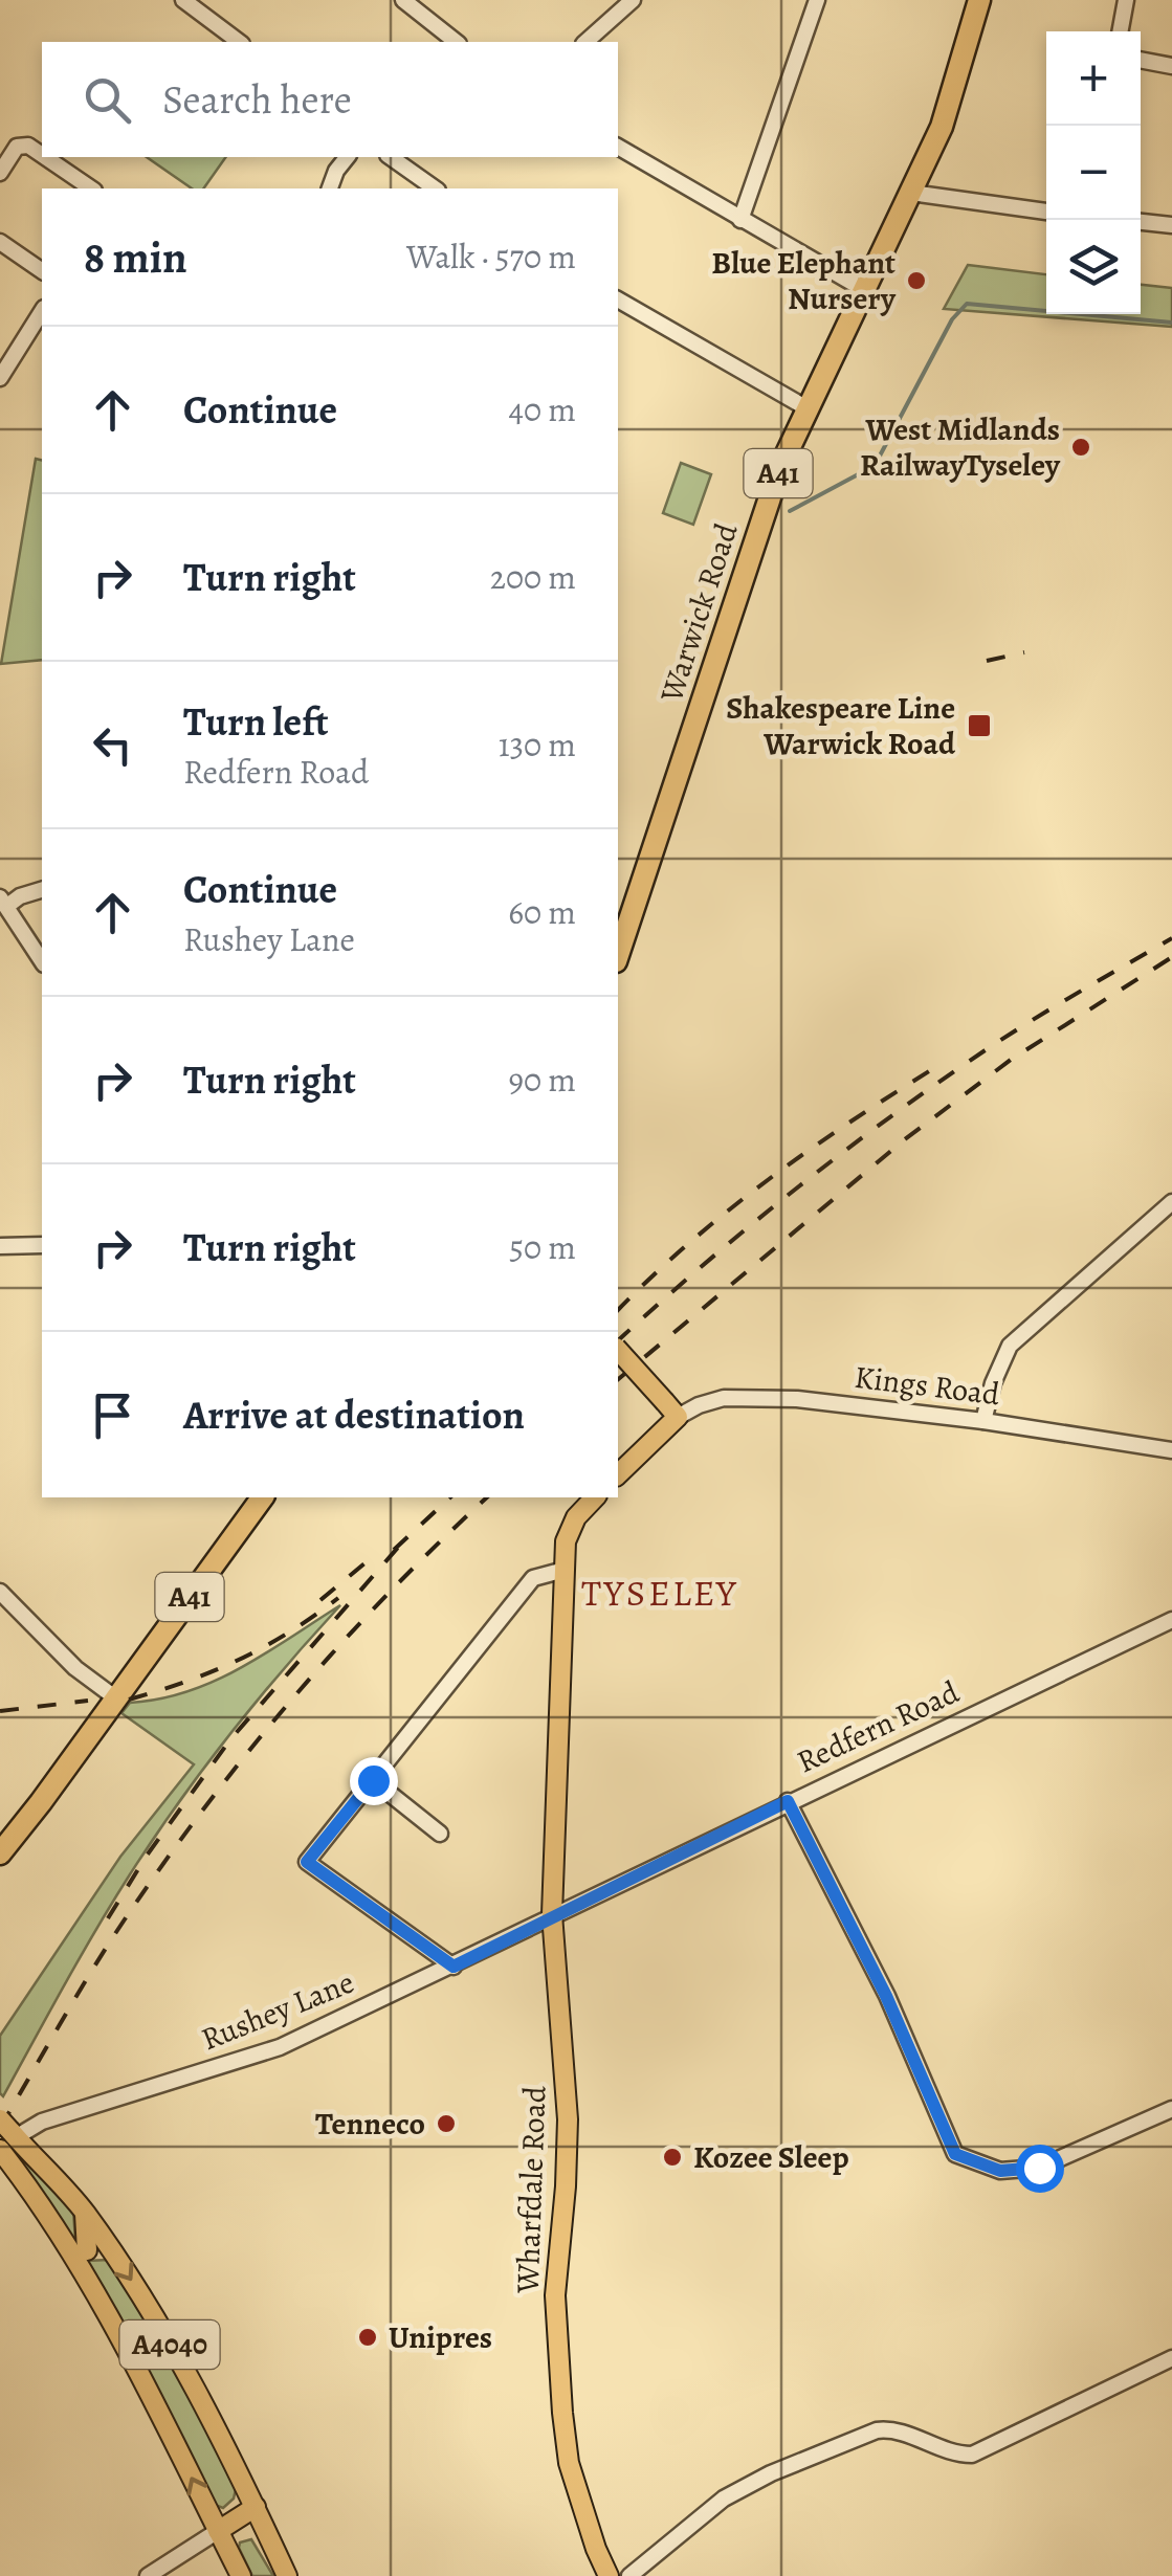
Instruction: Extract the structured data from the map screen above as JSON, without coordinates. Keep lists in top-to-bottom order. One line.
{"streets":{"highway":["A41","Warwick Road"],"main road":["Wharfdale Road","A4040"],"street":["Kings Road","Redfern Road","Rushey Lane"]},"crossings":[["Redfern Road","Rushey Lane"],["Redfern Road","Wharfdale Road"],["Rushey Lane","Wharfdale Road"],["Rushey Lane","A4040"]],"districts":["TYSELEY"],"places":{"other":["Blue Elephant Nursery","West Midlands RailwayTyseley","Tenneco","Kozee Sleep","Unipres"],"transit":["Shakespeare Line Warwick Road"]},"page":{"map_buttons":["+","−"],"search":"Search here","heading":["8 min","Walk · 570 m"],"list":[["Continue","40 m"],["Turn right","200 m"],["Turn left","Redfern Road","130 m"],["Continue","Rushey Lane","60 m"],["Turn right","90 m"],["Turn right","50 m"],"Arrive at destination"]}}
